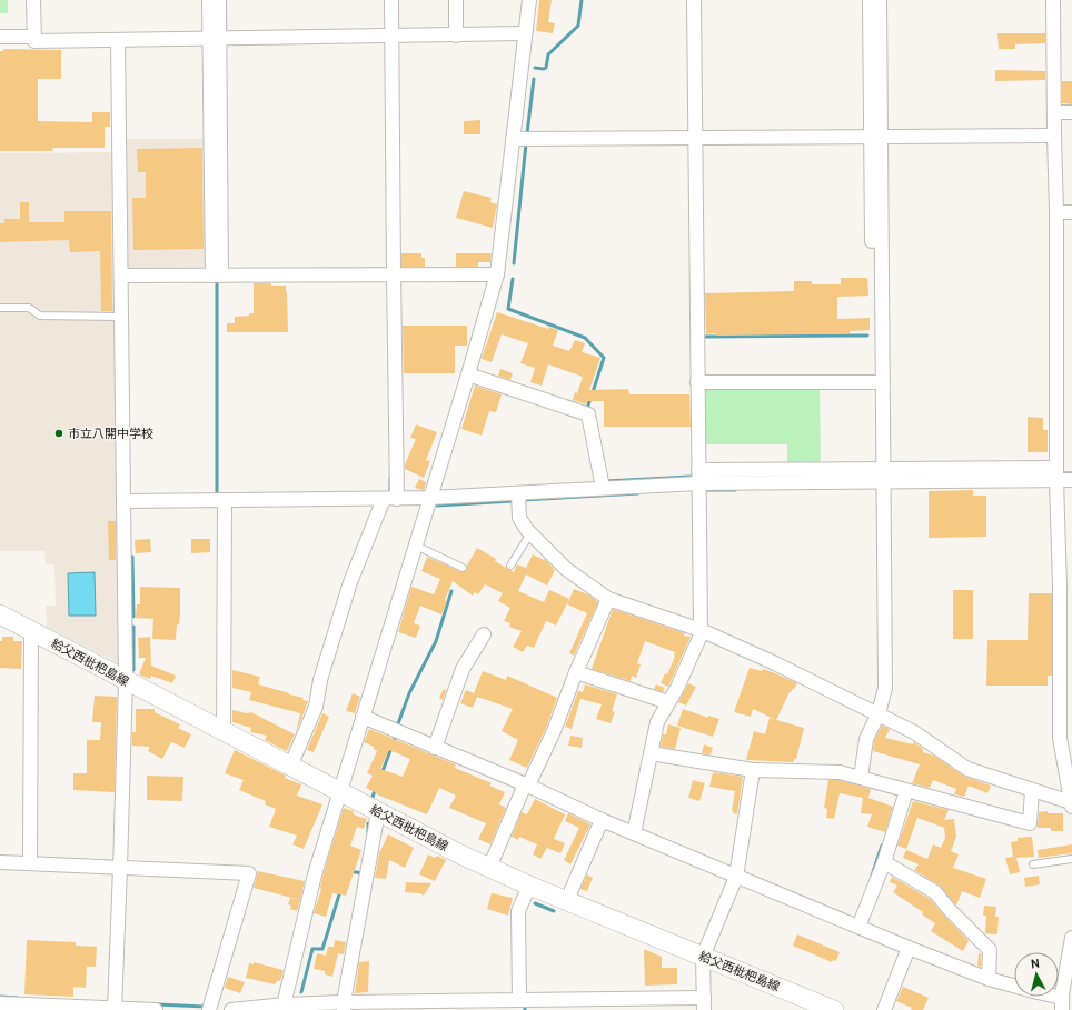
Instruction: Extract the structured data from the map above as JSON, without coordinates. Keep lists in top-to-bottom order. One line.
{"streets":{"main road":["給父西枇杷島線"]},"places":["市立八開中学校"],"north":"top"}
